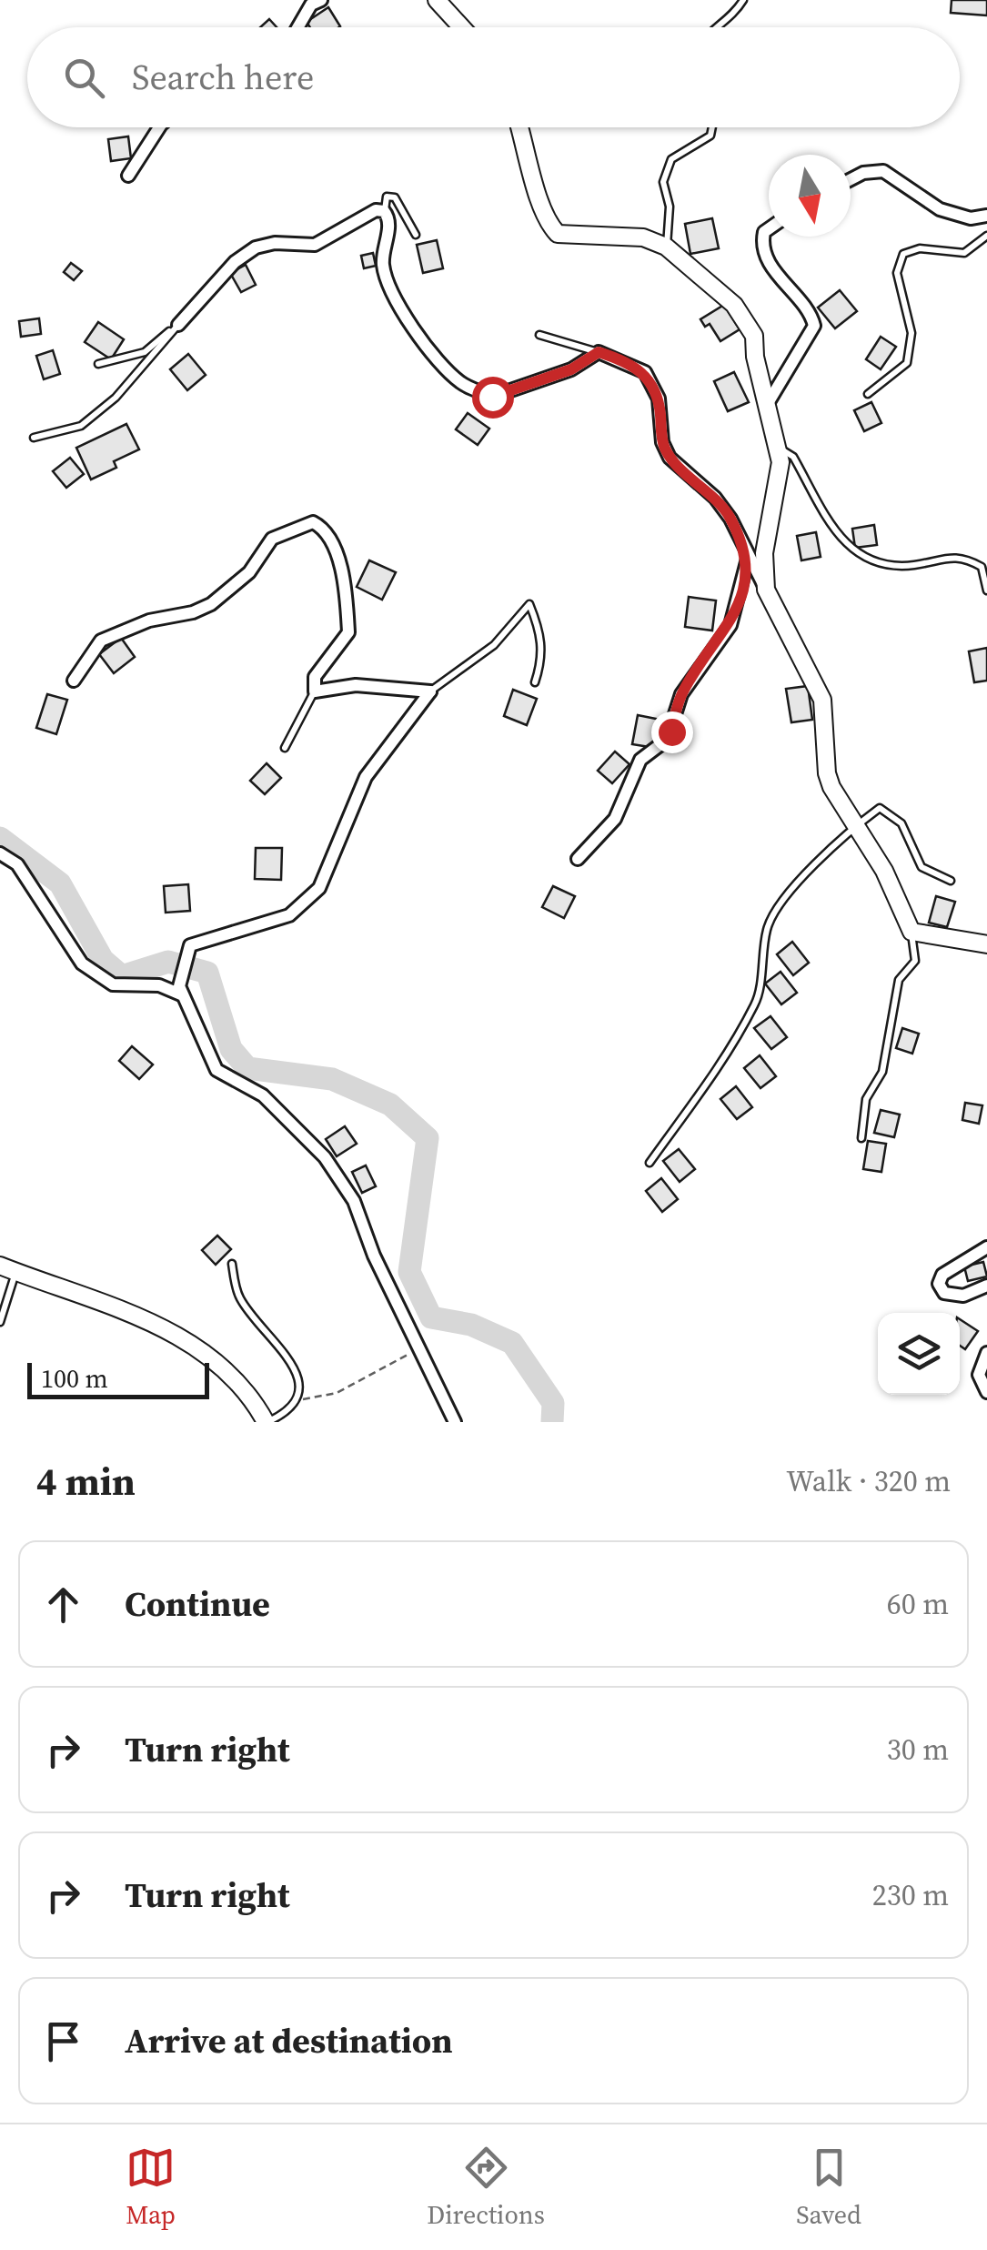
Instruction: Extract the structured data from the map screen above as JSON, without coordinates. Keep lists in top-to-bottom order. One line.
{"scale_bar":"100 m","north":"bottom","page":{"search":"Search here","scale":"100 m","heading":["4 min","Walk · 320 m"],"list":[["Continue","60 m"],["Turn right","30 m"],["Turn right","230 m"],"Arrive at destination"],"nav":["Map","Directions","Saved"]}}
